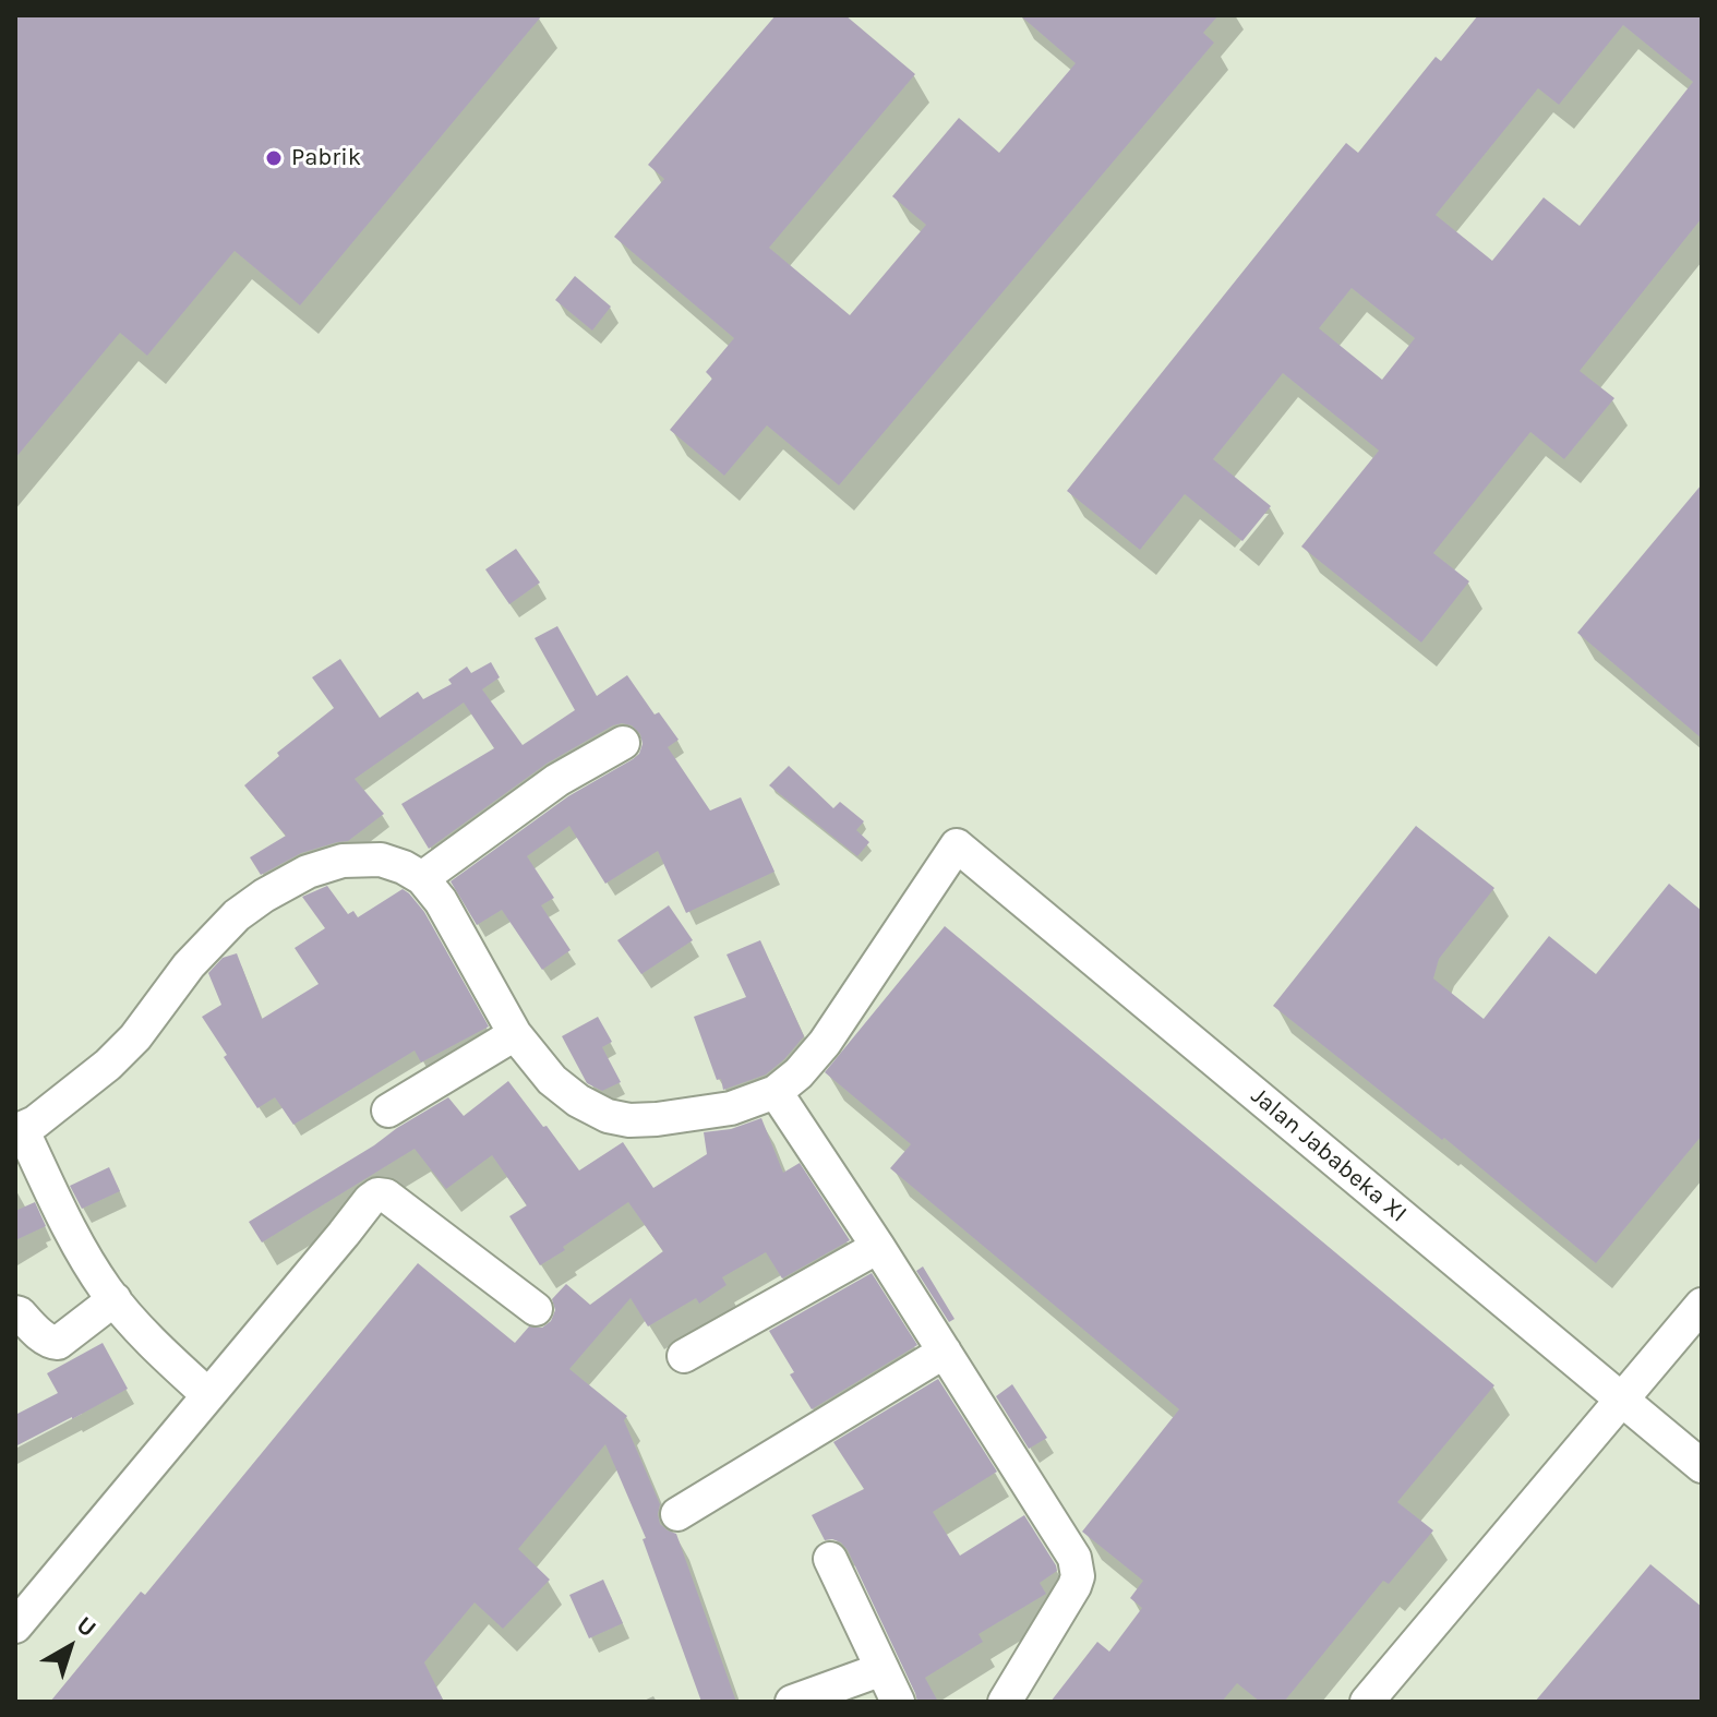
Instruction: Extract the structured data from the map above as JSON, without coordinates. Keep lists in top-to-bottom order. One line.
{"streets":{"street":["Jalan Jababeka XI"]},"places":["Pabrik"],"north":"top right"}
